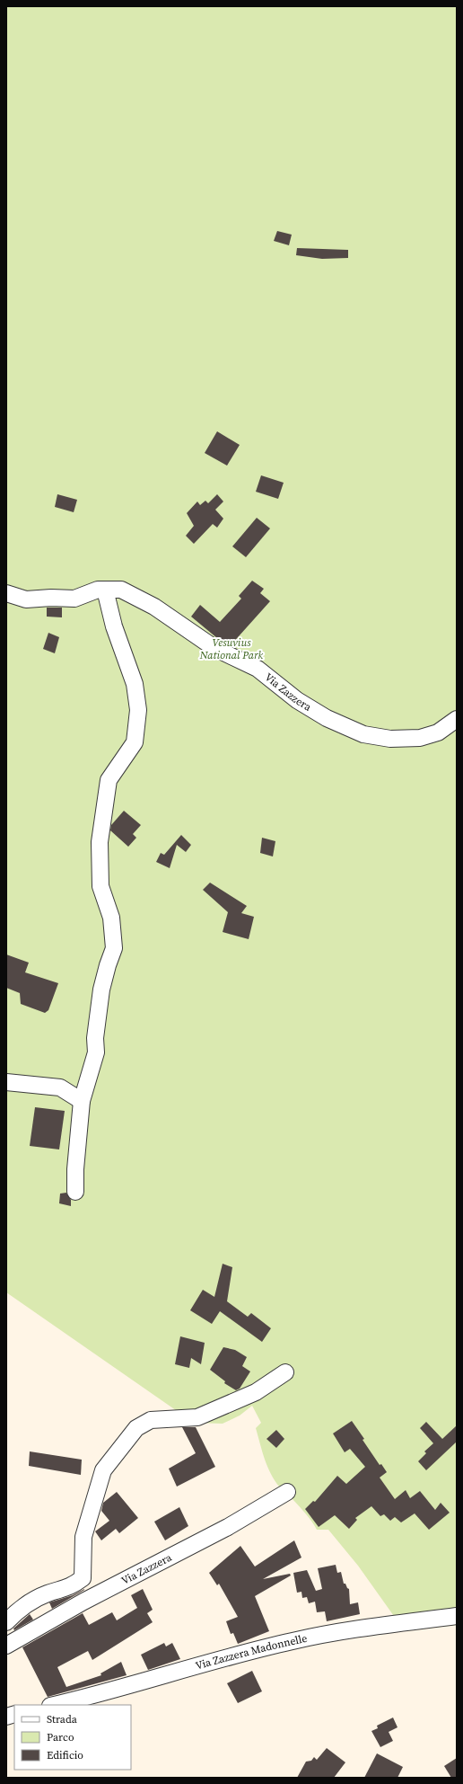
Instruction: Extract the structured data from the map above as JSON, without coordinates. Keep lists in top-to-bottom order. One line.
{"streets":{"street":["Via Zazzera","Via Zazzera Madonnelle"]},"parks":["Vesuvius National Park"],"legend":["Strada","Parco","Edificio"]}
